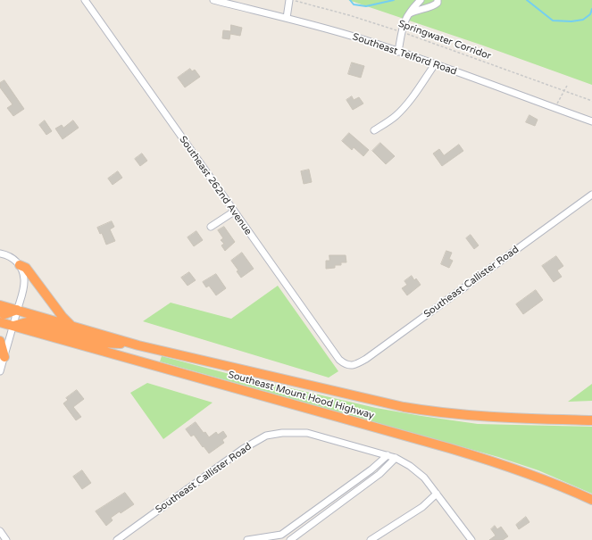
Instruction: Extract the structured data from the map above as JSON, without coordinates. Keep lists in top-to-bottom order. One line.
{"streets":{"highway":["Southeast Mount Hood Highway"],"street":["Southeast Telford Road","Southeast 262nd Avenue","Southeast Callister Road"],"path":["Springwater Corridor"]},"crossings":[["Southeast 262nd Avenue","Southeast Callister Road"]]}
